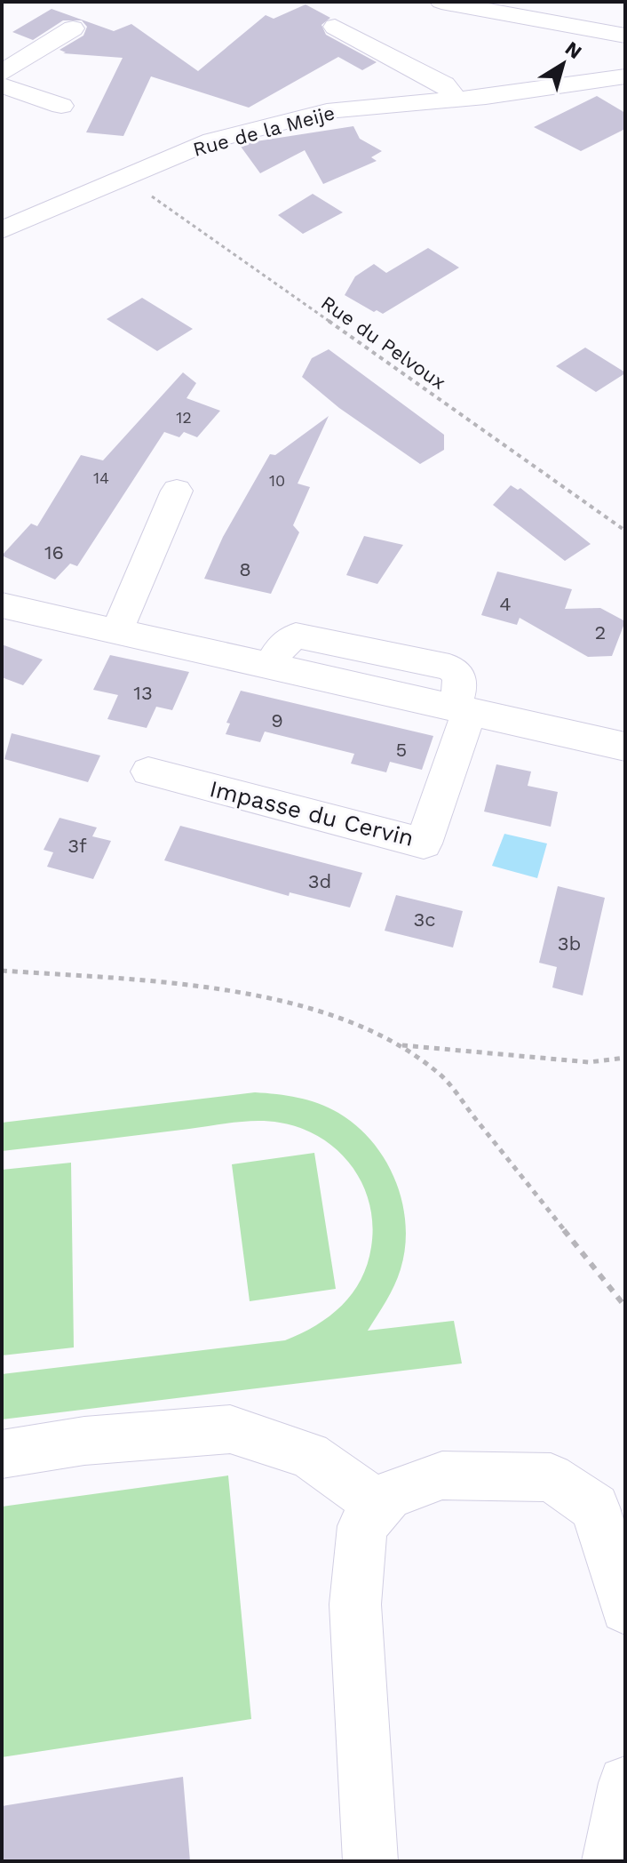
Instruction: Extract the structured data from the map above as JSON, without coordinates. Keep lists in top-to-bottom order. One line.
{"streets":{"street":["Rue de la Meije","Impasse du Cervin"],"path":["Rue du Pelvoux"]},"crossings":[["Rue de la Meije","Rue du Pelvoux"]],"house_numbers":["12","14","10","16","8","4","2","13","9","5","3f","3d","3c","3b"],"north":"top right"}
